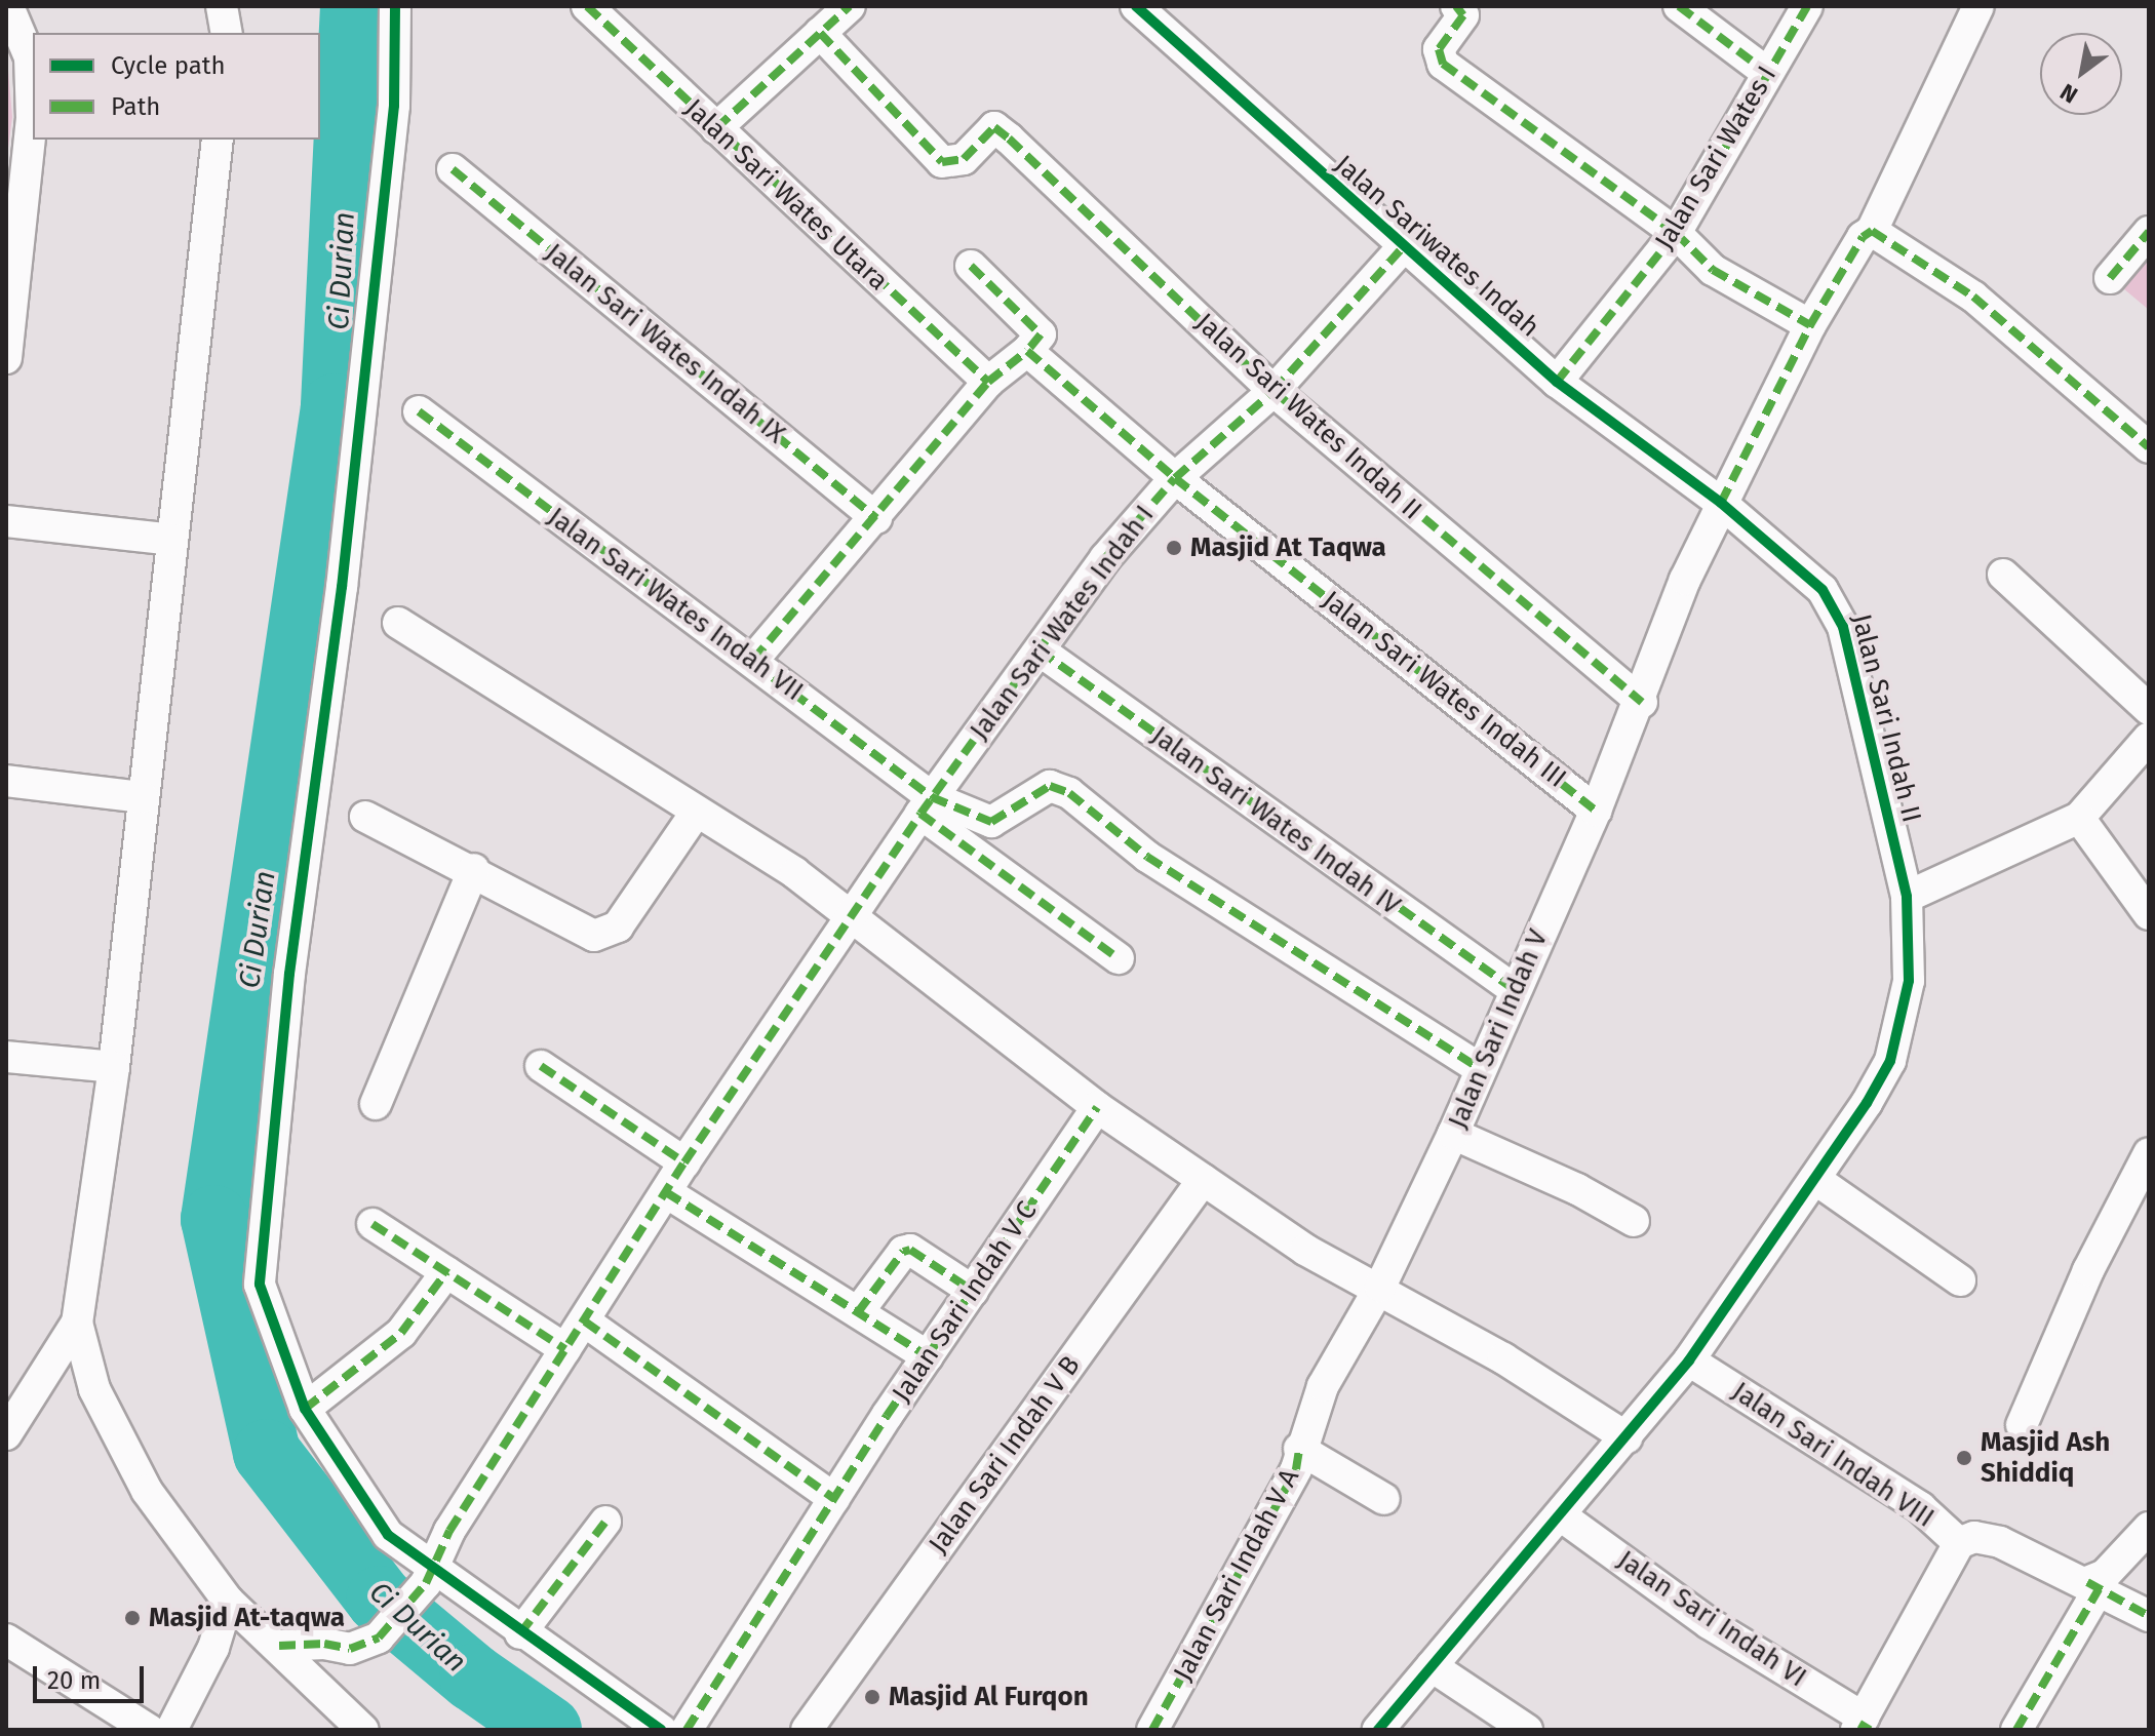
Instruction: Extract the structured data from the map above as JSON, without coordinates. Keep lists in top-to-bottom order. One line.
{"streets":{"street":["Jalan Sari Wates I","Jalan Sari Wates Utara","Jalan Sariwates Indah","Jalan Sari Wates Indah IX","Jalan Sari Wates Indah II","Jalan Sari Wates Indah VII","Jalan Sari Wates Indah I","Jalan Sari Wates Indah III","Jalan Sari Indah II","Jalan Sari Wates Indah IV","Jalan Sari Indah V","Jalan Sari Indah V C","Jalan Sari Indah V B","Jalan Sari Indah VIII","Jalan Sari Indah V A","Jalan Sari Indah VI"]},"crossings":[["Jalan Sari Wates I","Jalan Sariwates Indah"],["Jalan Sariwates Indah","Jalan Sari Wates Indah I"],["Jalan Sariwates Indah","Jalan Sari Indah II"],["Jalan Sariwates Indah","Jalan Sari Indah V"],["Jalan Sari Wates Indah II","Jalan Sari Wates Indah I"],["Jalan Sari Wates Indah II","Jalan Sari Indah V"],["Jalan Sari Wates Indah VII","Jalan Sari Wates Indah I"],["Jalan Sari Wates Indah I","Jalan Sari Wates Indah III"],["Jalan Sari Wates Indah I","Jalan Sari Wates Indah IV"],["Jalan Sari Wates Indah III","Jalan Sari Indah V"],["Jalan Sari Indah II","Jalan Sari Indah V"],["Jalan Sari Indah II","Jalan Sari Indah VIII"],["Jalan Sari Indah II","Jalan Sari Indah VI"],["Jalan Sari Wates Indah IV","Jalan Sari Indah V"],["Jalan Sari Indah V","Jalan Sari Indah V A"],["Jalan Sari Indah VIII","Jalan Sari Indah VI"]],"water":["Ci Durian"],"places":["Masjid At Taqwa","Masjid Ash Shiddiq","Masjid At-taqwa","Masjid Al Furqon"],"legend":["Cycle path","Path"],"scale_bar":"20 m","north":"bottom left"}
